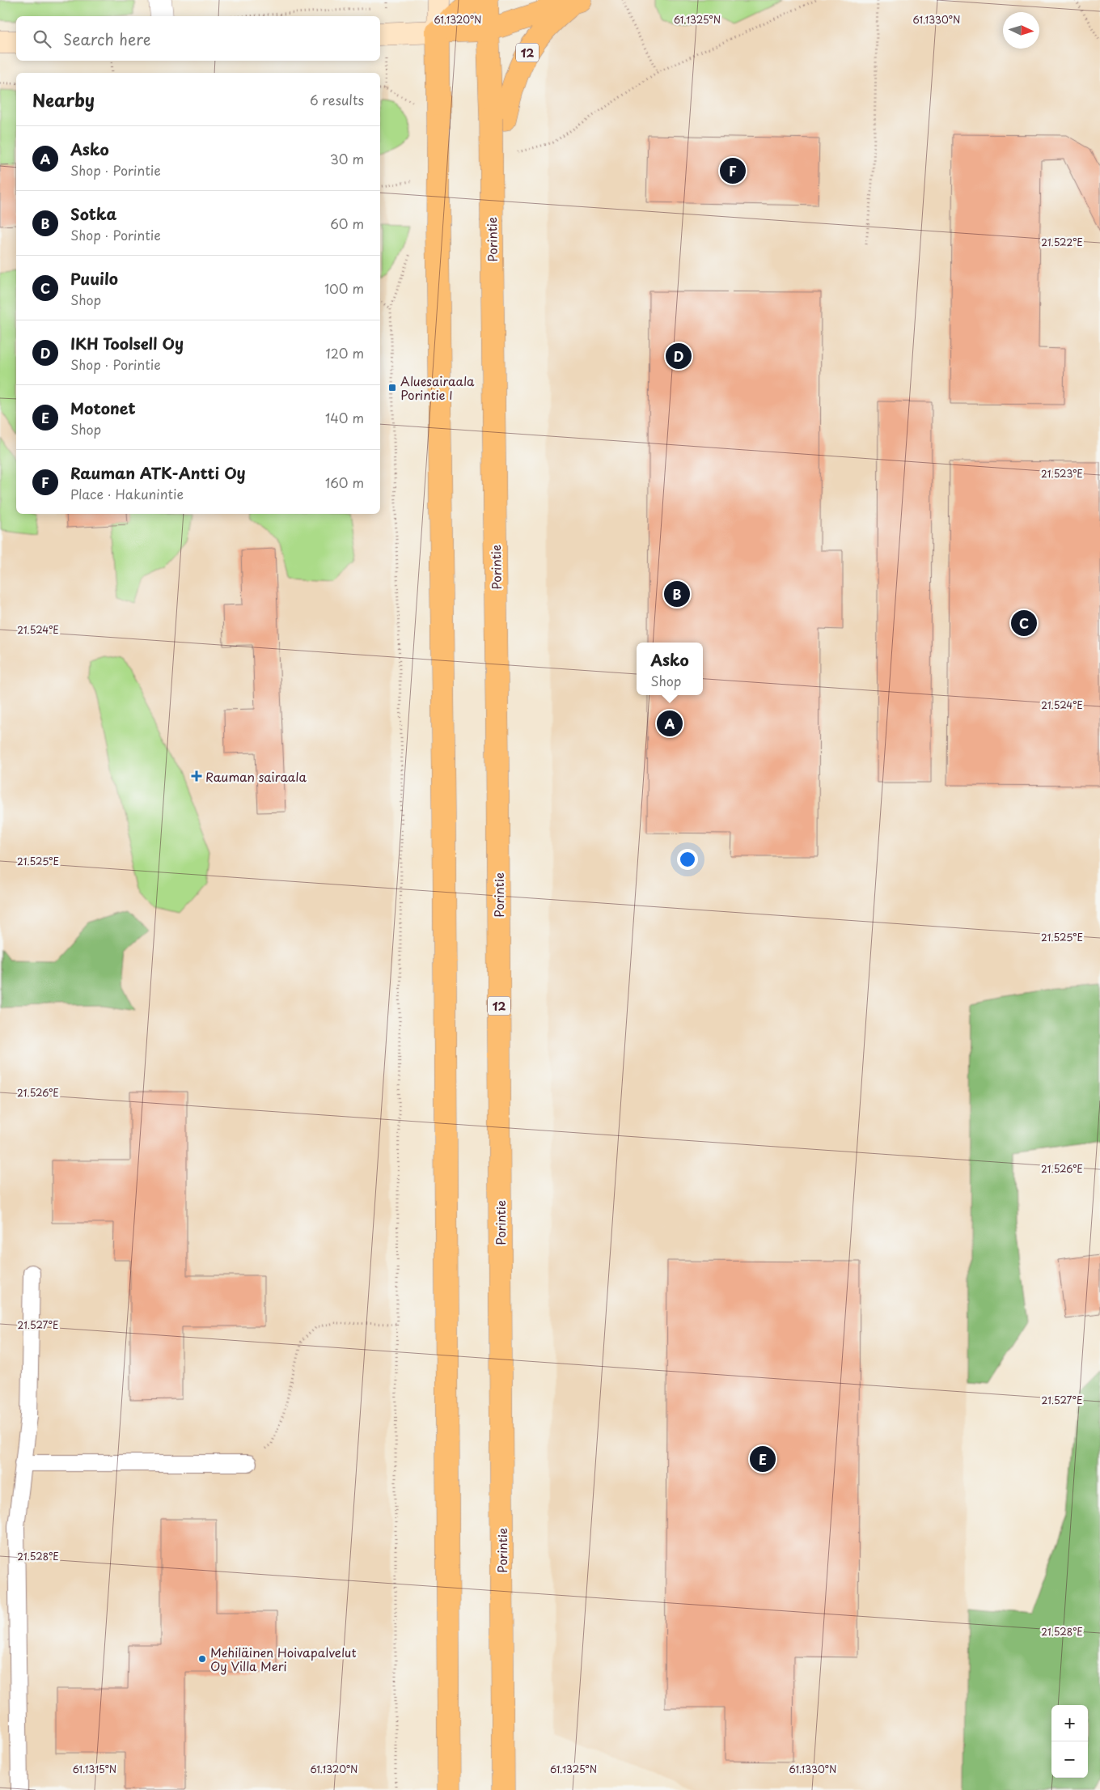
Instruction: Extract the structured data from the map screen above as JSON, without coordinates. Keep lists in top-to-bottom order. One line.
{"streets":{"highway":["12","Porintie"]},"crossings":[["12","Porintie"]],"places":{"transit":["Aluesairaala Porintie I"],"health":["Rauman sairaala"],"other":["Mehiläinen Hoivapalvelut Oy Villa Meri"]},"north":"right","page":{"search":"Search here","heading":["Nearby","6 results"],"list":[{"mark":"A","name":"Asko","note":"Shop · Porintie","value":"30 m"},{"mark":"B","name":"Sotka","note":"Shop · Porintie","value":"60 m"},{"mark":"C","name":"Puuilo","note":"Shop","value":"100 m"},{"mark":"D","name":"IKH Toolsell Oy","note":"Shop · Porintie","value":"120 m"},{"mark":"E","name":"Motonet","note":"Shop","value":"140 m"},{"mark":"F","name":"Rauman ATK-Antti Oy","note":"Place · Hakunintie","value":"160 m"}],"pins":["F","D","B","C","A","E"],"popup":["Asko","Shop"],"map_buttons":["+","−"]},"coordinates":["61.1320°N","61.1325°N","61.1330°N","21.522°E","21.523°E","21.524°E","21.525°E","21.526°E","21.527°E","21.528°E","61.1315°N"]}
